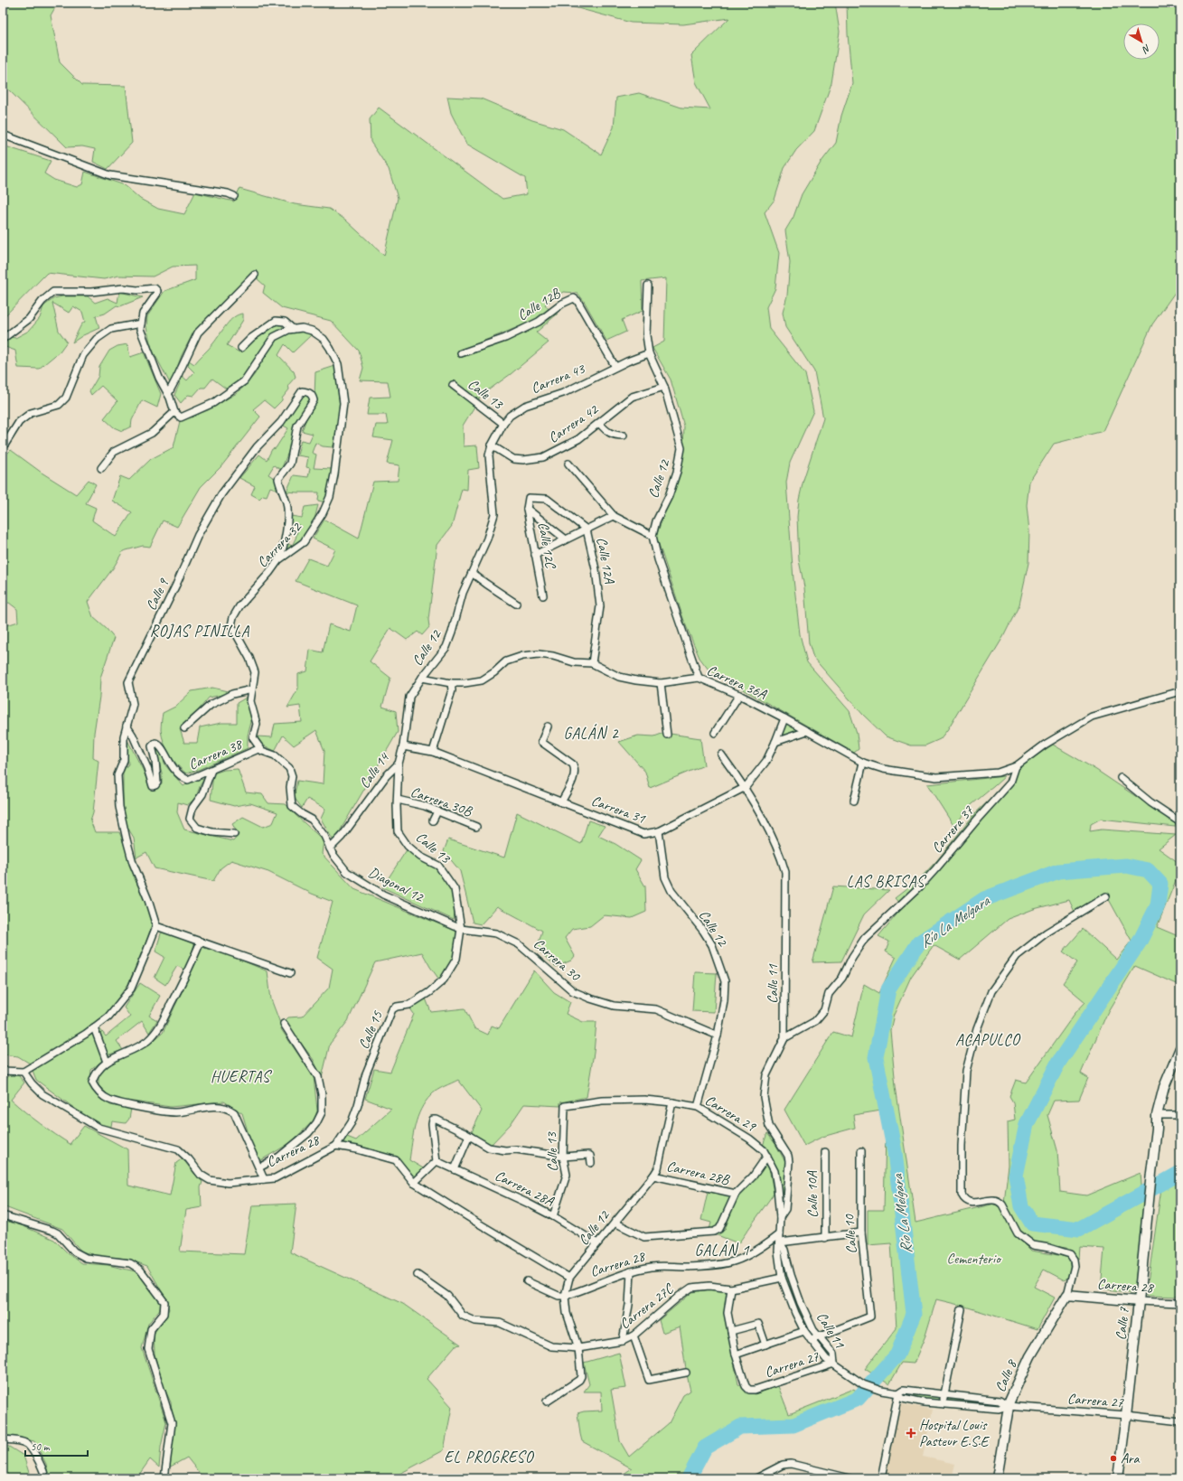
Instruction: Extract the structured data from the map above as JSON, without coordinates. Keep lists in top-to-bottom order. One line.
{"streets":{"main road":["Carrera 28","Calle 7","Calle 8"],"street":["Calle 12B","Carrera 43","Calle 13","Carrera 42","Calle 12","Carrera 32","Calle 12C","Calle 12A","Calle 9","Carrera 36A","Carrera 38","Calle 14","Carrera 30B","Carrera 31","Carrera 37","Diagonal 12","Carrera 30","Calle 11","Calle 15","Carrera 29","Carrera 28B","Carrera 28A","Calle 10A","Calle 10","Carrera 27C","Carrera 27"]},"crossings":[["Calle 12B","Carrera 43"],["Carrera 43","Calle 13"],["Carrera 43","Carrera 42"],["Carrera 43","Calle 12"],["Calle 13","Calle 14"],["Calle 13","Carrera 30B"],["Calle 13","Diagonal 12"],["Calle 13","Carrera 30"],["Calle 13","Calle 15"],["Calle 13","Carrera 29"],["Calle 13","Carrera 28A"],["Carrera 42","Calle 12"],["Calle 12","Carrera 36A"],["Calle 12","Calle 14"],["Calle 12","Carrera 31"],["Calle 12","Carrera 30"],["Calle 12","Carrera 29"],["Calle 12","Carrera 28"],["Calle 12","Carrera 28B"],["Calle 12","Carrera 28A"],["Calle 12","Carrera 27C"],["Carrera 32","Calle 9"],["Carrera 32","Carrera 38"],["Calle 12C","Calle 12A"],["Calle 12A","Carrera 36A"],["Calle 9","Carrera 38"],["Carrera 36A","Calle 14"],["Carrera 36A","Carrera 31"],["Carrera 36A","Carrera 37"],["Calle 14","Carrera 31"],["Calle 14","Diagonal 12"],["Carrera 31","Calle 11"],["Carrera 37","Calle 11"],["Diagonal 12","Carrera 30"],["Diagonal 12","Calle 15"],["Carrera 30","Calle 15"],["Calle 11","Carrera 29"],["Calle 11","Carrera 27C"],["Calle 11","Carrera 27"],["Calle 15","Carrera 28"],["Carrera 29","Carrera 28"],["Carrera 28","Calle 7"],["Carrera 28","Calle 8"],["Calle 10","Carrera 27"],["Calle 7","Carrera 27"],["Carrera 27","Calle 8"]],"districts":["ROJAS PINILLA","GALÁN 2","LAS BRISAS","ACAPULCO","HUERTAS","GALÁN 1","EL PROGRESO"],"water":["Río La Melgara"],"parks":["Cementerio"],"places":{"health":["Hospital Louis Pasteur E.S.E"],"other":["Ara"]},"scale_bar":"50 m","north":"bottom right"}
